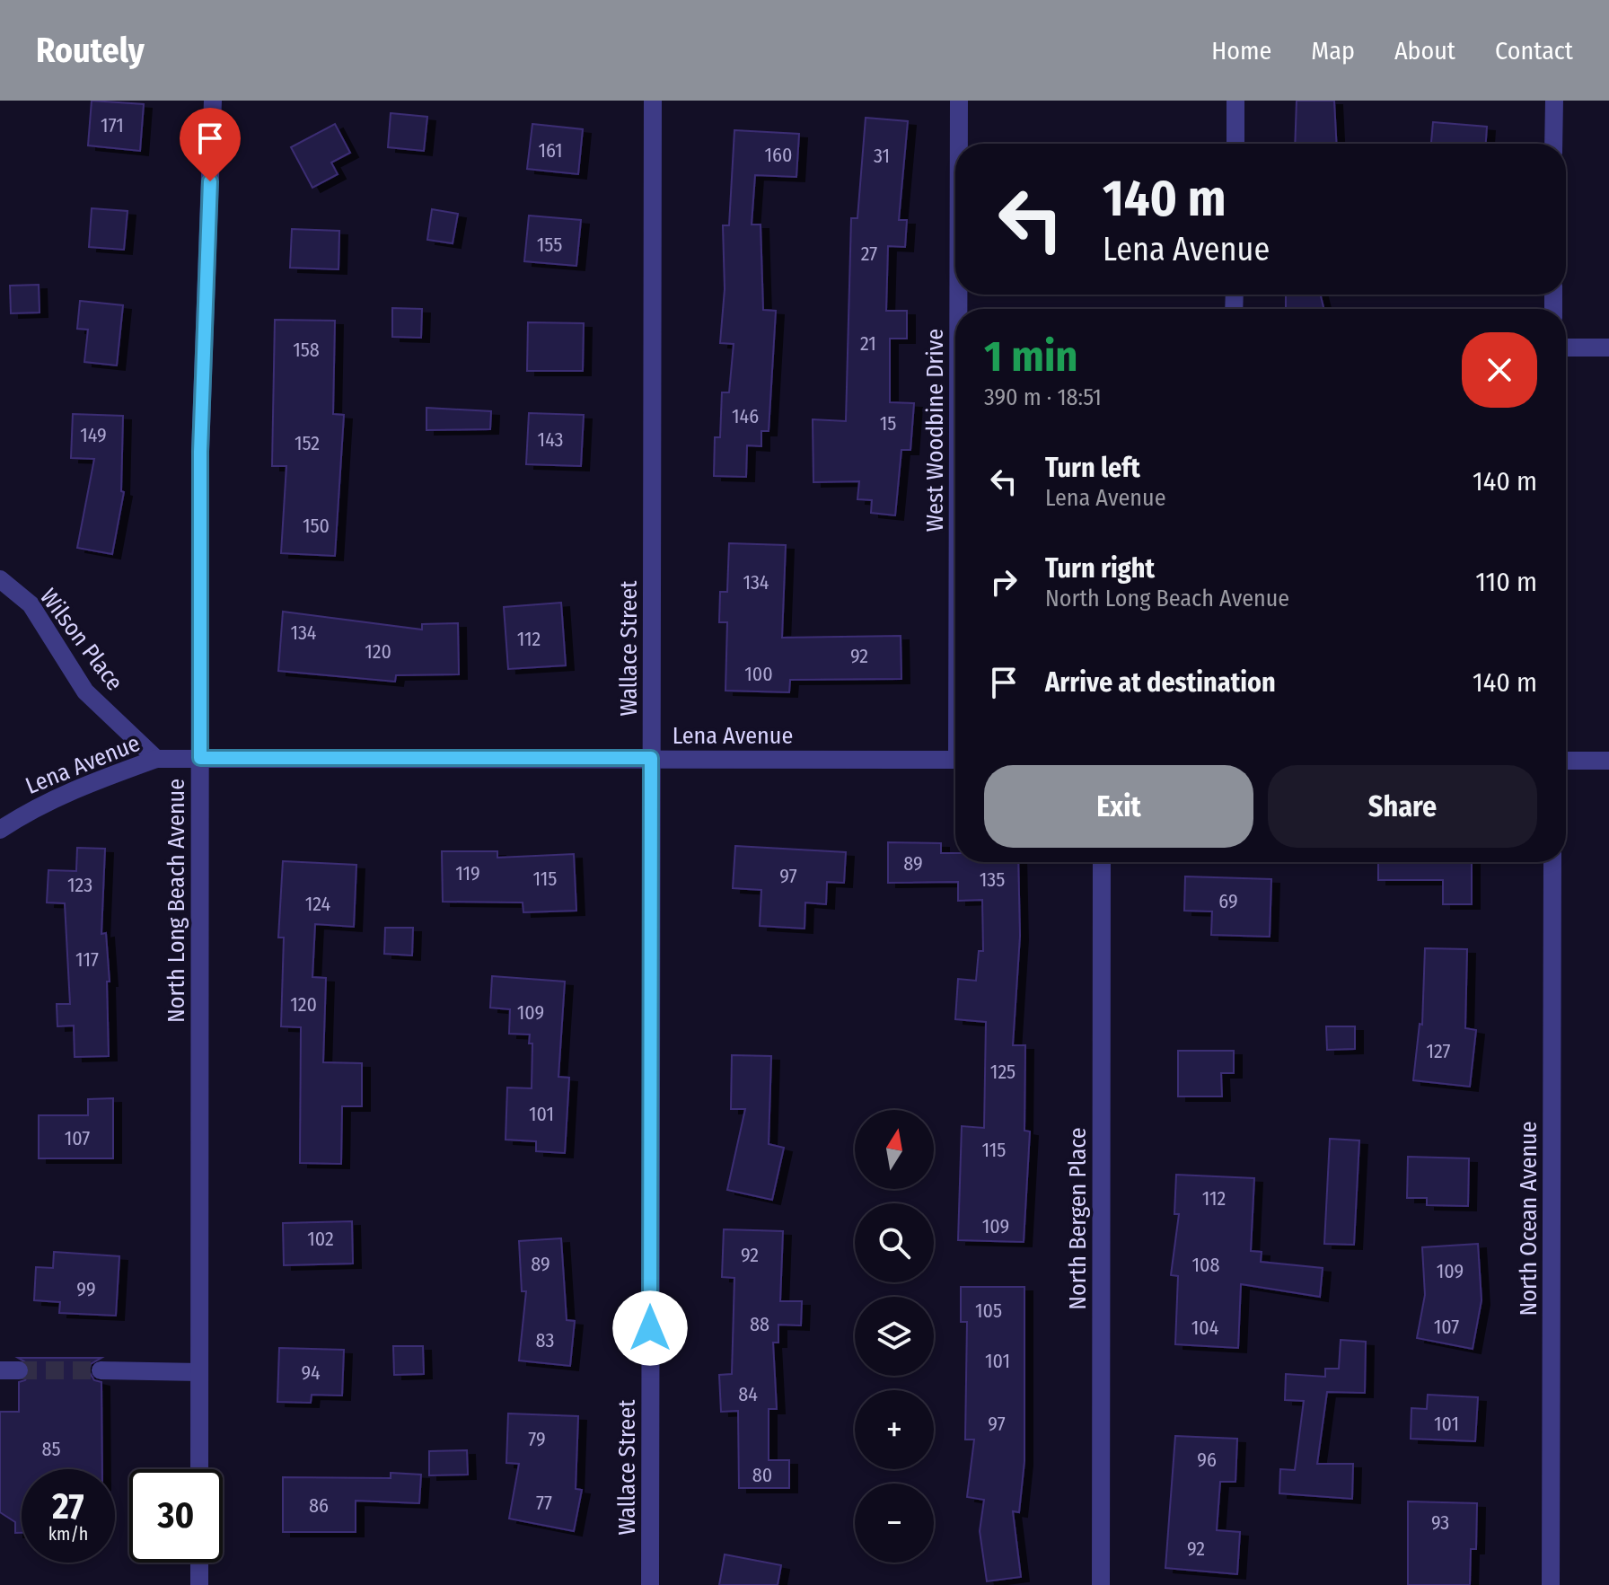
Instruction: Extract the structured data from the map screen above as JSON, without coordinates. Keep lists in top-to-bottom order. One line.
{"streets":{"street":["West Woodbine Drive","Wilson Place","Wallace Street","Lena Avenue","North Long Beach Avenue","North Bergen Place","North Ocean Avenue"]},"crossings":[["Wilson Place","Lena Avenue"],["Wallace Street","Lena Avenue"],["Lena Avenue","North Long Beach Avenue"]],"house_numbers":["171","161","160","31","155","27","21","158","146","15","149","143","152","150","134","134","112","120","92","100","89","119","97","115","135","123","69","124","117","120","109","127","125","101","107","115","112","109","102","92","89","108","109","99","105","88","107","104","83","101","94","84","97","101","79","85","96","80","77","86","93","92"],"north":"top","page":{"header":"Routely","nav":["Home","Map","About","Contact"],"turn":["140 m","Lena Avenue"],"heading":["1 min","390 m · 18:51"],"list":[{"name":"Turn left","note":"Lena Avenue","value":"140 m"},{"name":"Turn right","note":"North Long Beach Avenue","value":"110 m"},{"name":"Arrive at destination","value":"140 m"}],"buttons":["Exit","Share"],"map_buttons":["+","−"],"speed":"27 km/h","limit":"30"}}
